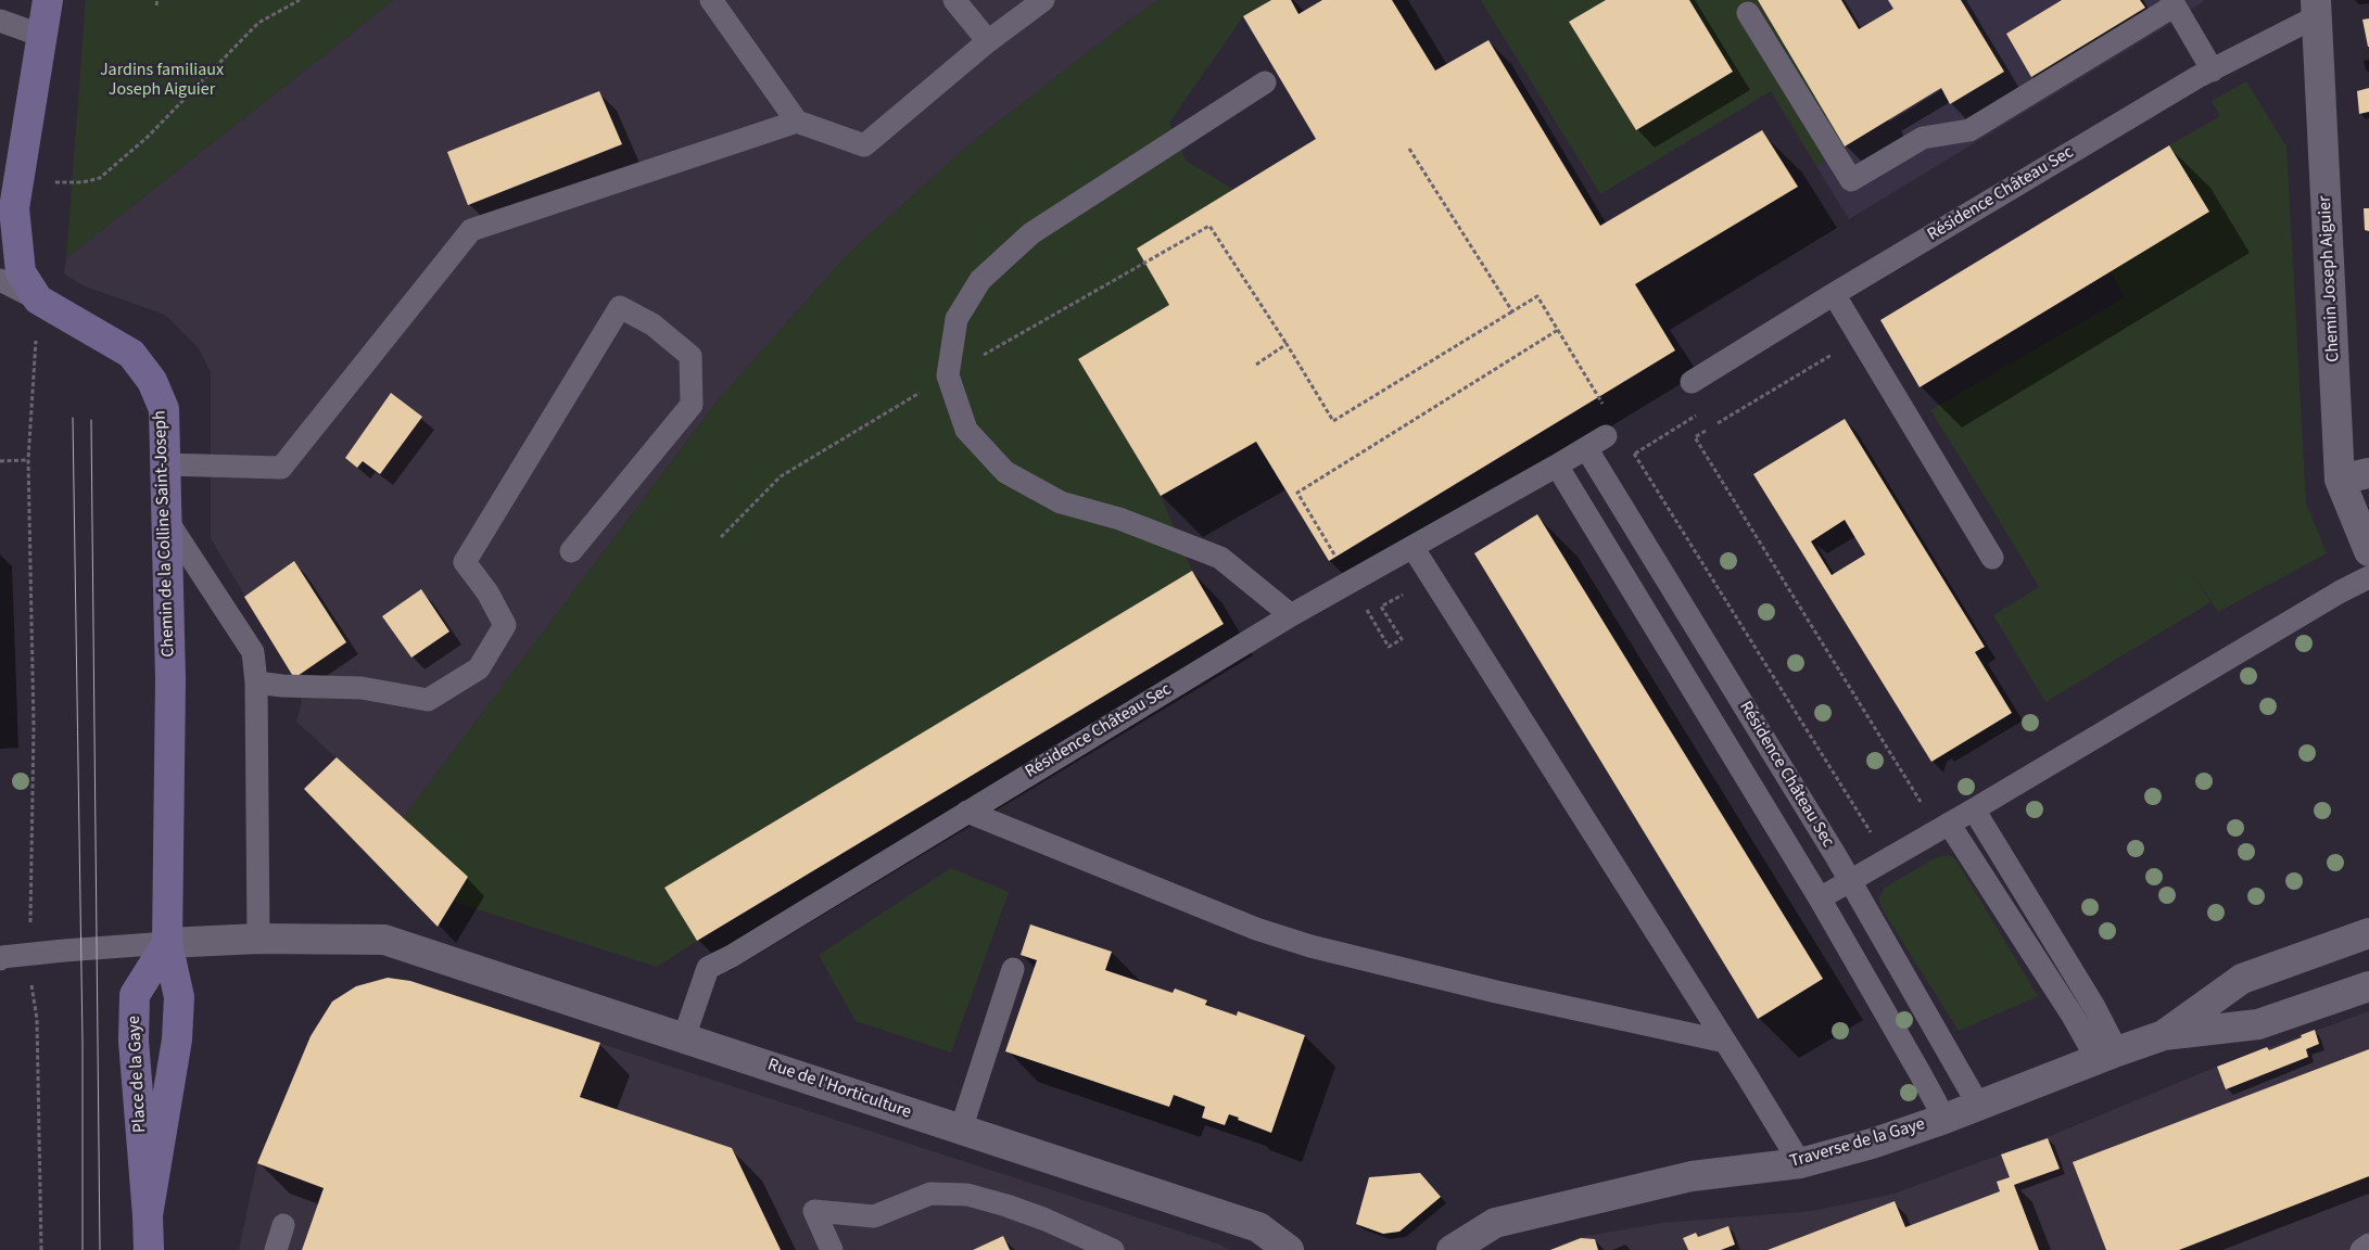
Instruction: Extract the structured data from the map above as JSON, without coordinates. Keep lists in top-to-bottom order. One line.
{"streets":{"street":["Chemin Joseph Aiguier","Chemin de la Colline Saint-Joseph","Place de la Gaye","Rue de l'Horticulture","Traverse de la Gaye"],"lane":["Résidence Château Sec"]},"crossings":[["Résidence Château Sec","Chemin Joseph Aiguier"],["Résidence Château Sec","Rue de l'Horticulture"],["Résidence Château Sec","Traverse de la Gaye"],["Chemin de la Colline Saint-Joseph","Place de la Gaye"]],"parks":["Jardins familiaux Joseph Aiguier"]}
